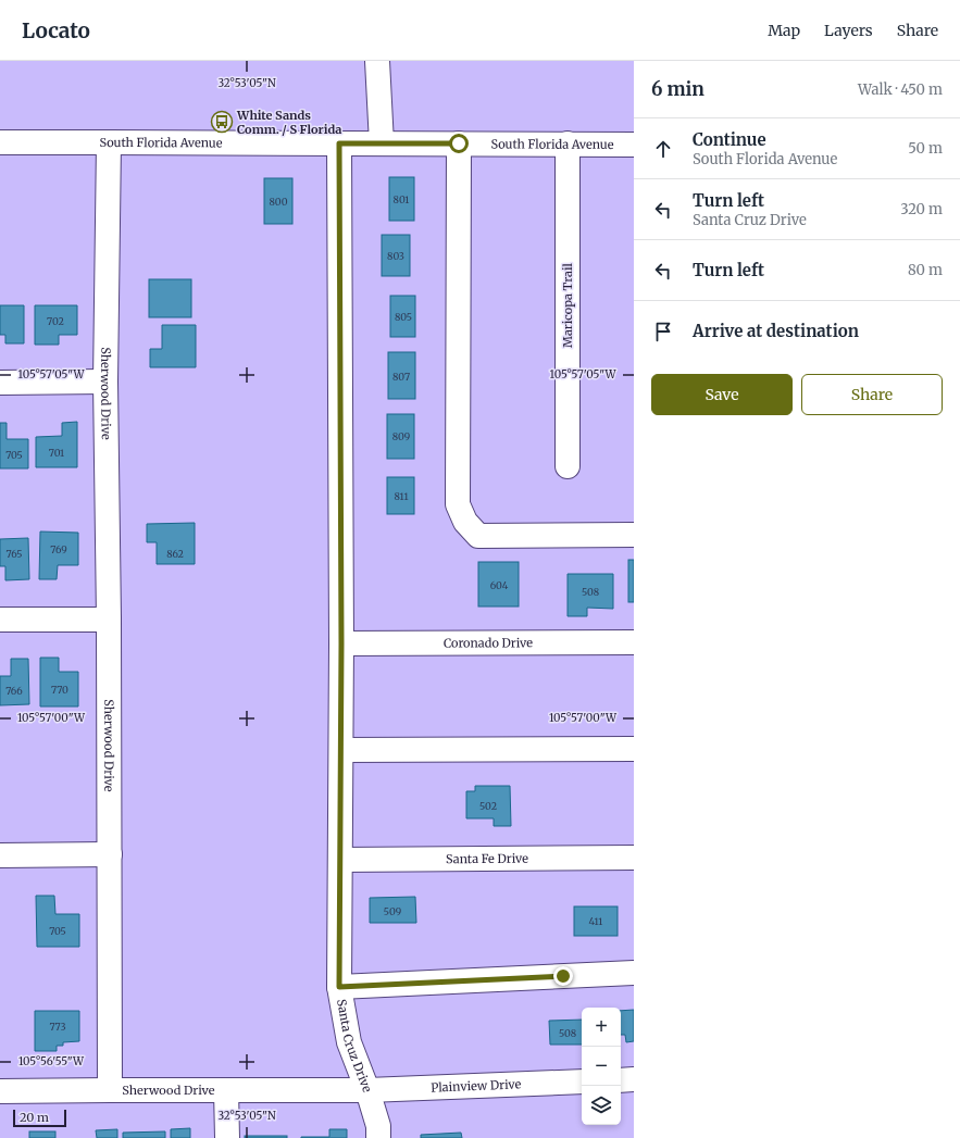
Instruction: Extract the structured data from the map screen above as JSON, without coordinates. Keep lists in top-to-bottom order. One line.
{"streets":{"street":["South Florida Avenue","Maricopa Trail","Sherwood Drive","Coronado Drive","Santa Fe Drive","Santa Cruz Drive","Plainview Drive"]},"crossings":[["South Florida Avenue","Maricopa Trail"],["South Florida Avenue","Sherwood Drive"],["South Florida Avenue","Santa Cruz Drive"],["Sherwood Drive","Santa Cruz Drive"],["Sherwood Drive","Plainview Drive"],["Coronado Drive","Santa Cruz Drive"],["Santa Fe Drive","Santa Cruz Drive"],["Santa Cruz Drive","Plainview Drive"]],"places":{"bus stop":["White Sands Comm. / S Florida"]},"house_numbers":["801","800","803","805","702","807","809","701","705","811","769","765","862","604","508","770","766","502","509","411","705","773","508"],"scale_bar":"20 m","page":{"header":"Locato","nav":["Map","Layers","Share"],"heading":["6 min","Walk · 450 m"],"list":[["Continue","South Florida Avenue","50 m"],["Turn left","Santa Cruz Drive","320 m"],["Turn left","80 m"],"Arrive at destination"],"buttons":["Save","Share"],"map_buttons":["+","−"],"scale":"20 m"},"coordinates":["32°53'05\"N","105°57'05\"W","105°57'00\"W","105°56'55\"W"]}
